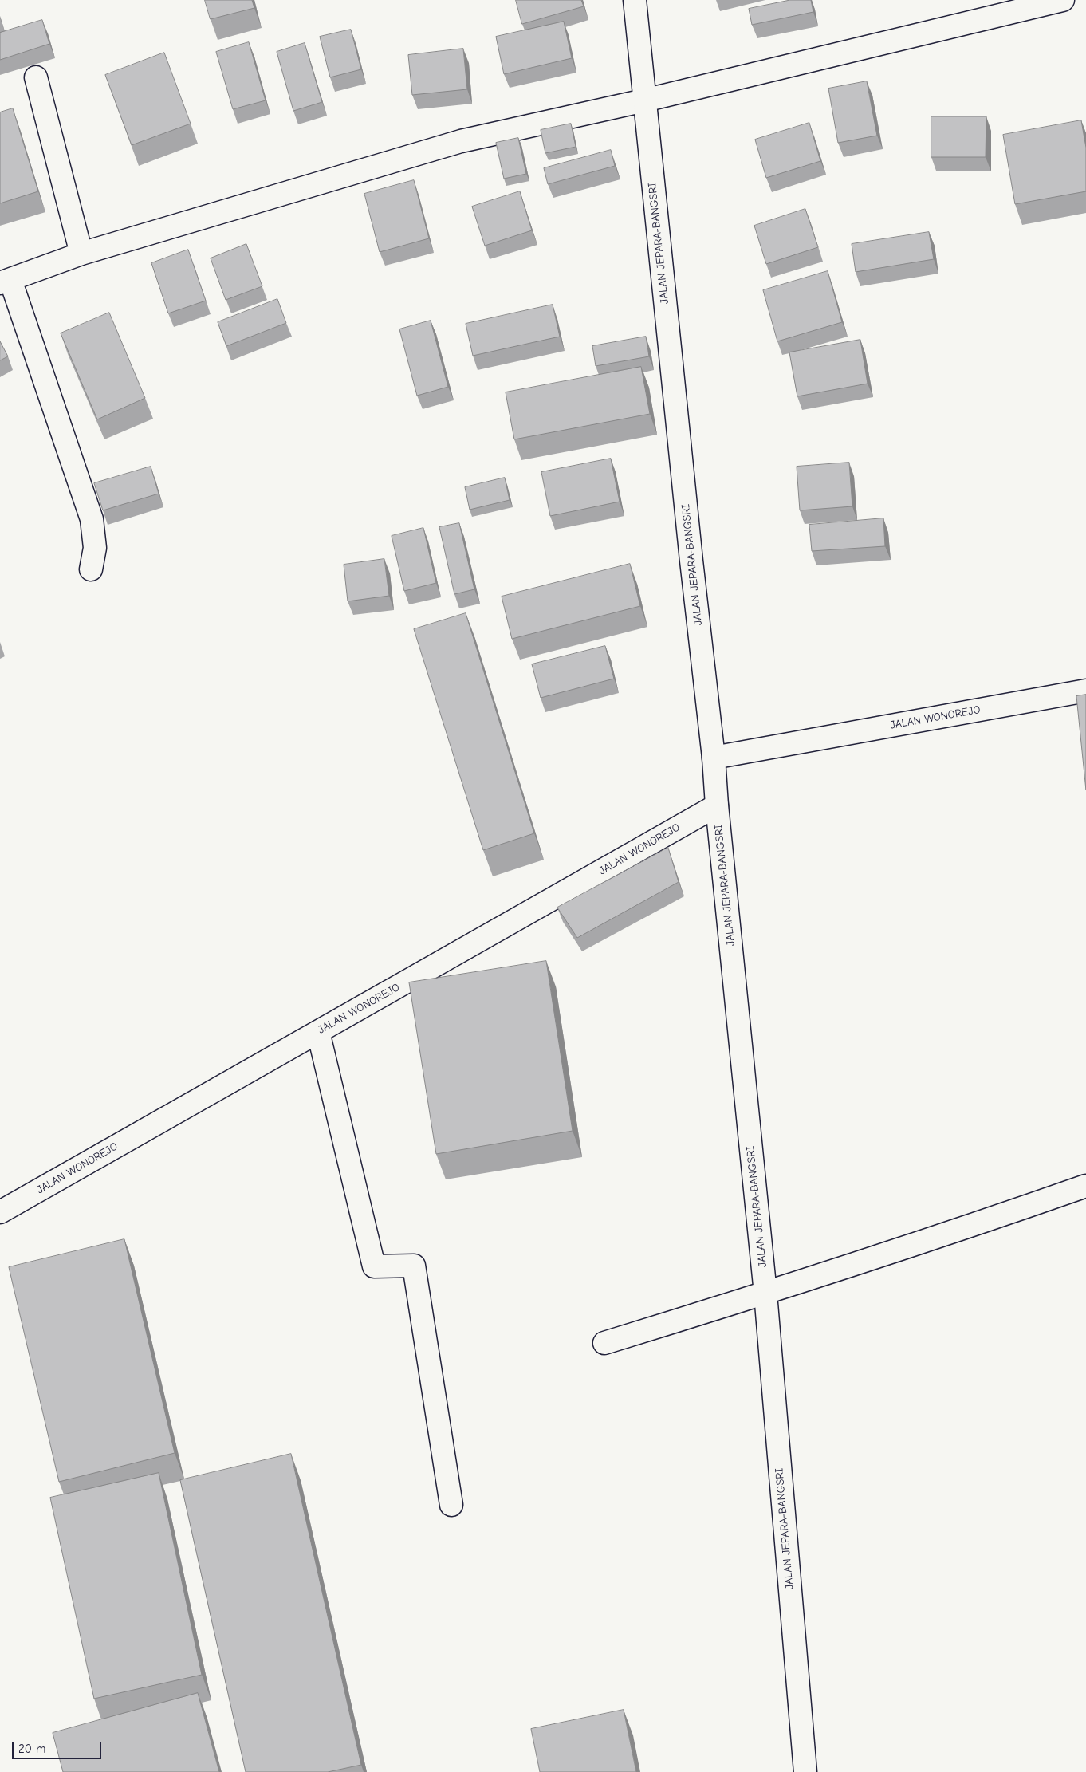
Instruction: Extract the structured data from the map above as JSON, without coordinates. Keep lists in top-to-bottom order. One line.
{"streets":{"street":["JALAN JEPARA-BANGSRI","JALAN WONOREJO"]},"crossings":[["JALAN JEPARA-BANGSRI","JALAN WONOREJO"]],"scale_bar":"20 m"}
